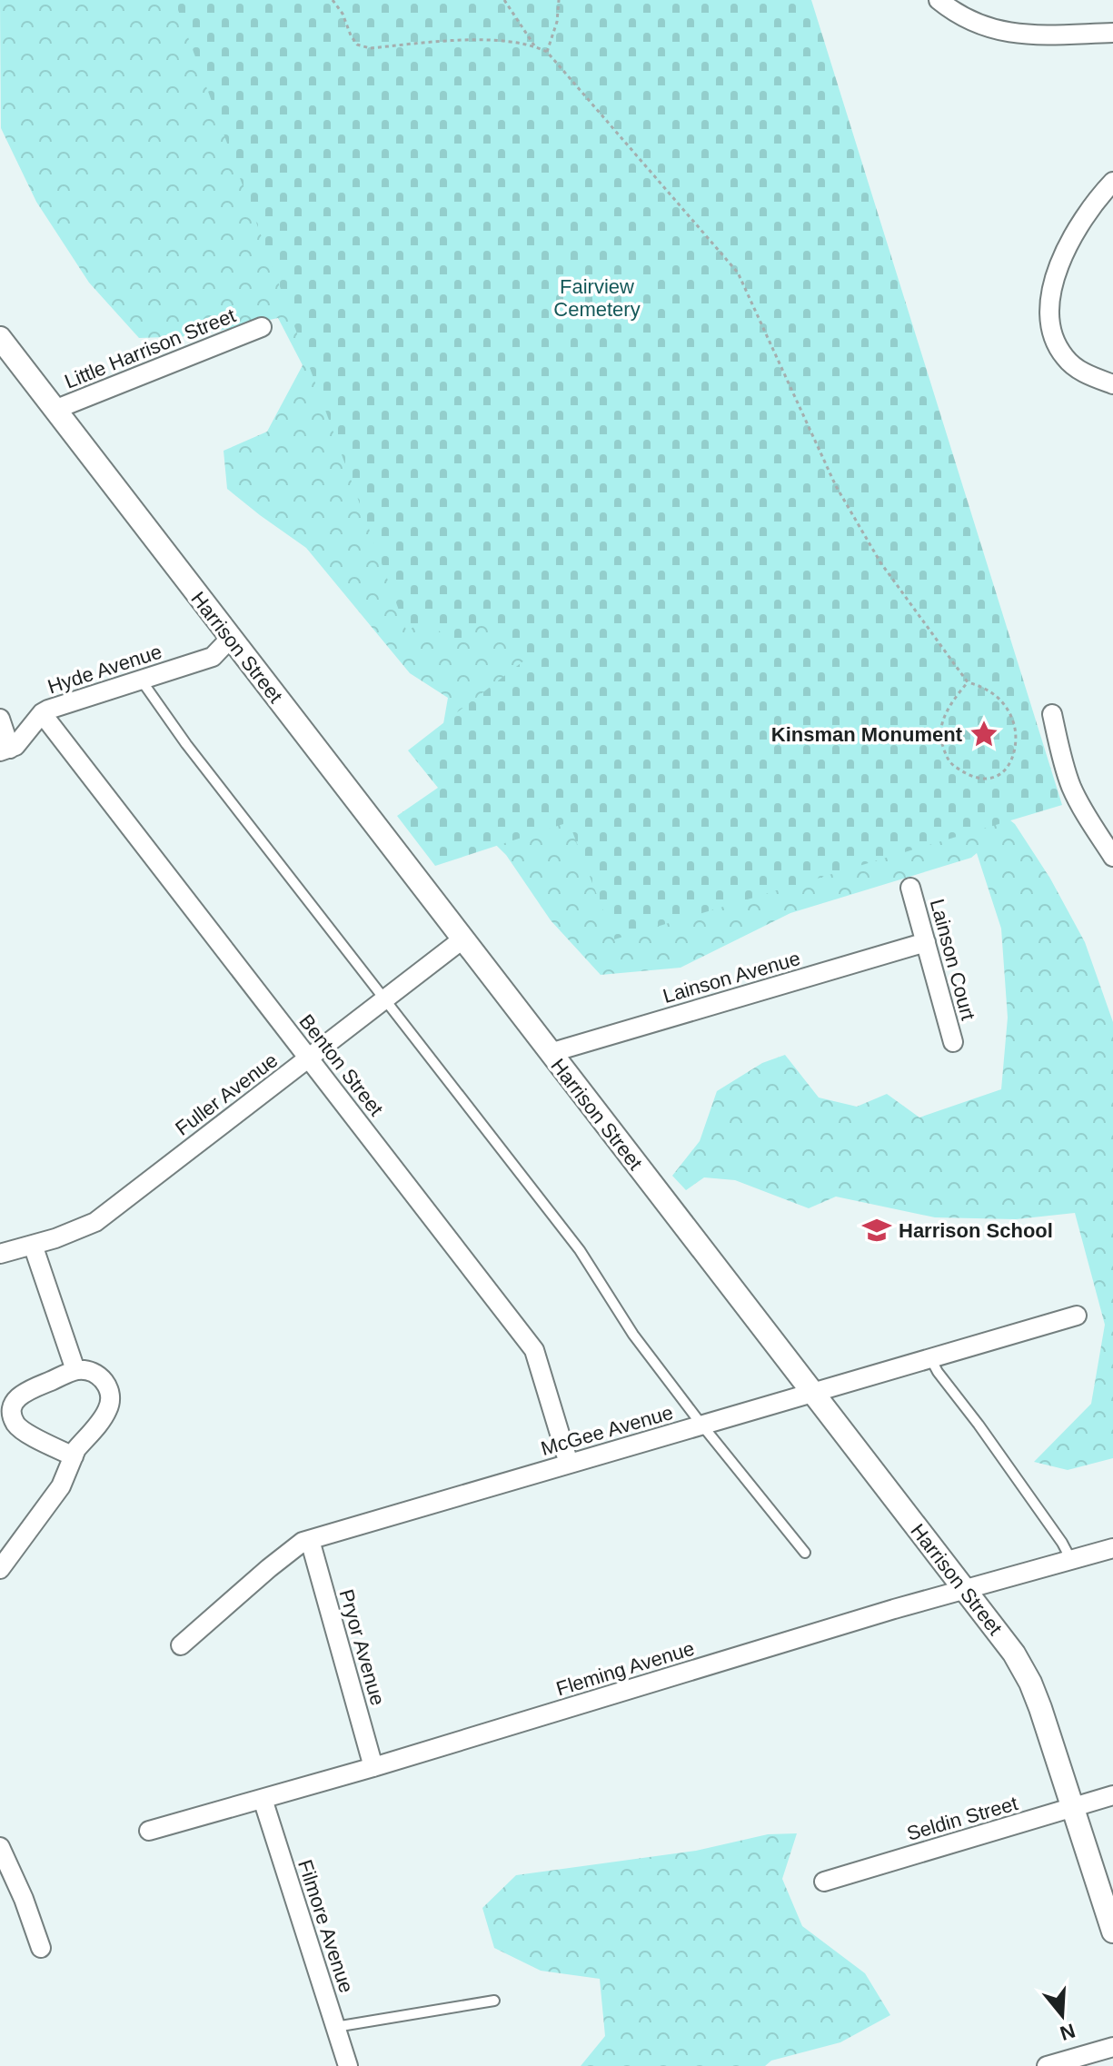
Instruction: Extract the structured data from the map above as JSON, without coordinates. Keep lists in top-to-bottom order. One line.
{"streets":{"street":["Little Harrison Street","Harrison Street","Hyde Avenue","Lainson Court","Lainson Avenue","Benton Street","Fuller Avenue","McGee Avenue","Pryor Avenue","Fleming Avenue","Seldin Street","Filmore Avenue"]},"crossings":[["Little Harrison Street","Harrison Street"],["Harrison Street","Hyde Avenue"],["Harrison Street","Lainson Avenue"],["Harrison Street","Fuller Avenue"],["Harrison Street","McGee Avenue"],["Harrison Street","Fleming Avenue"],["Harrison Street","Seldin Street"],["Hyde Avenue","Benton Street"],["Lainson Court","Lainson Avenue"],["Benton Street","Fuller Avenue"],["Benton Street","McGee Avenue"],["McGee Avenue","Pryor Avenue"],["Pryor Avenue","Fleming Avenue"],["Fleming Avenue","Filmore Avenue"]],"parks":["Fairview Cemetery"],"places":{"place":["Kinsman Monument"],"school or university":["Harrison School"]},"north":"bottom"}
